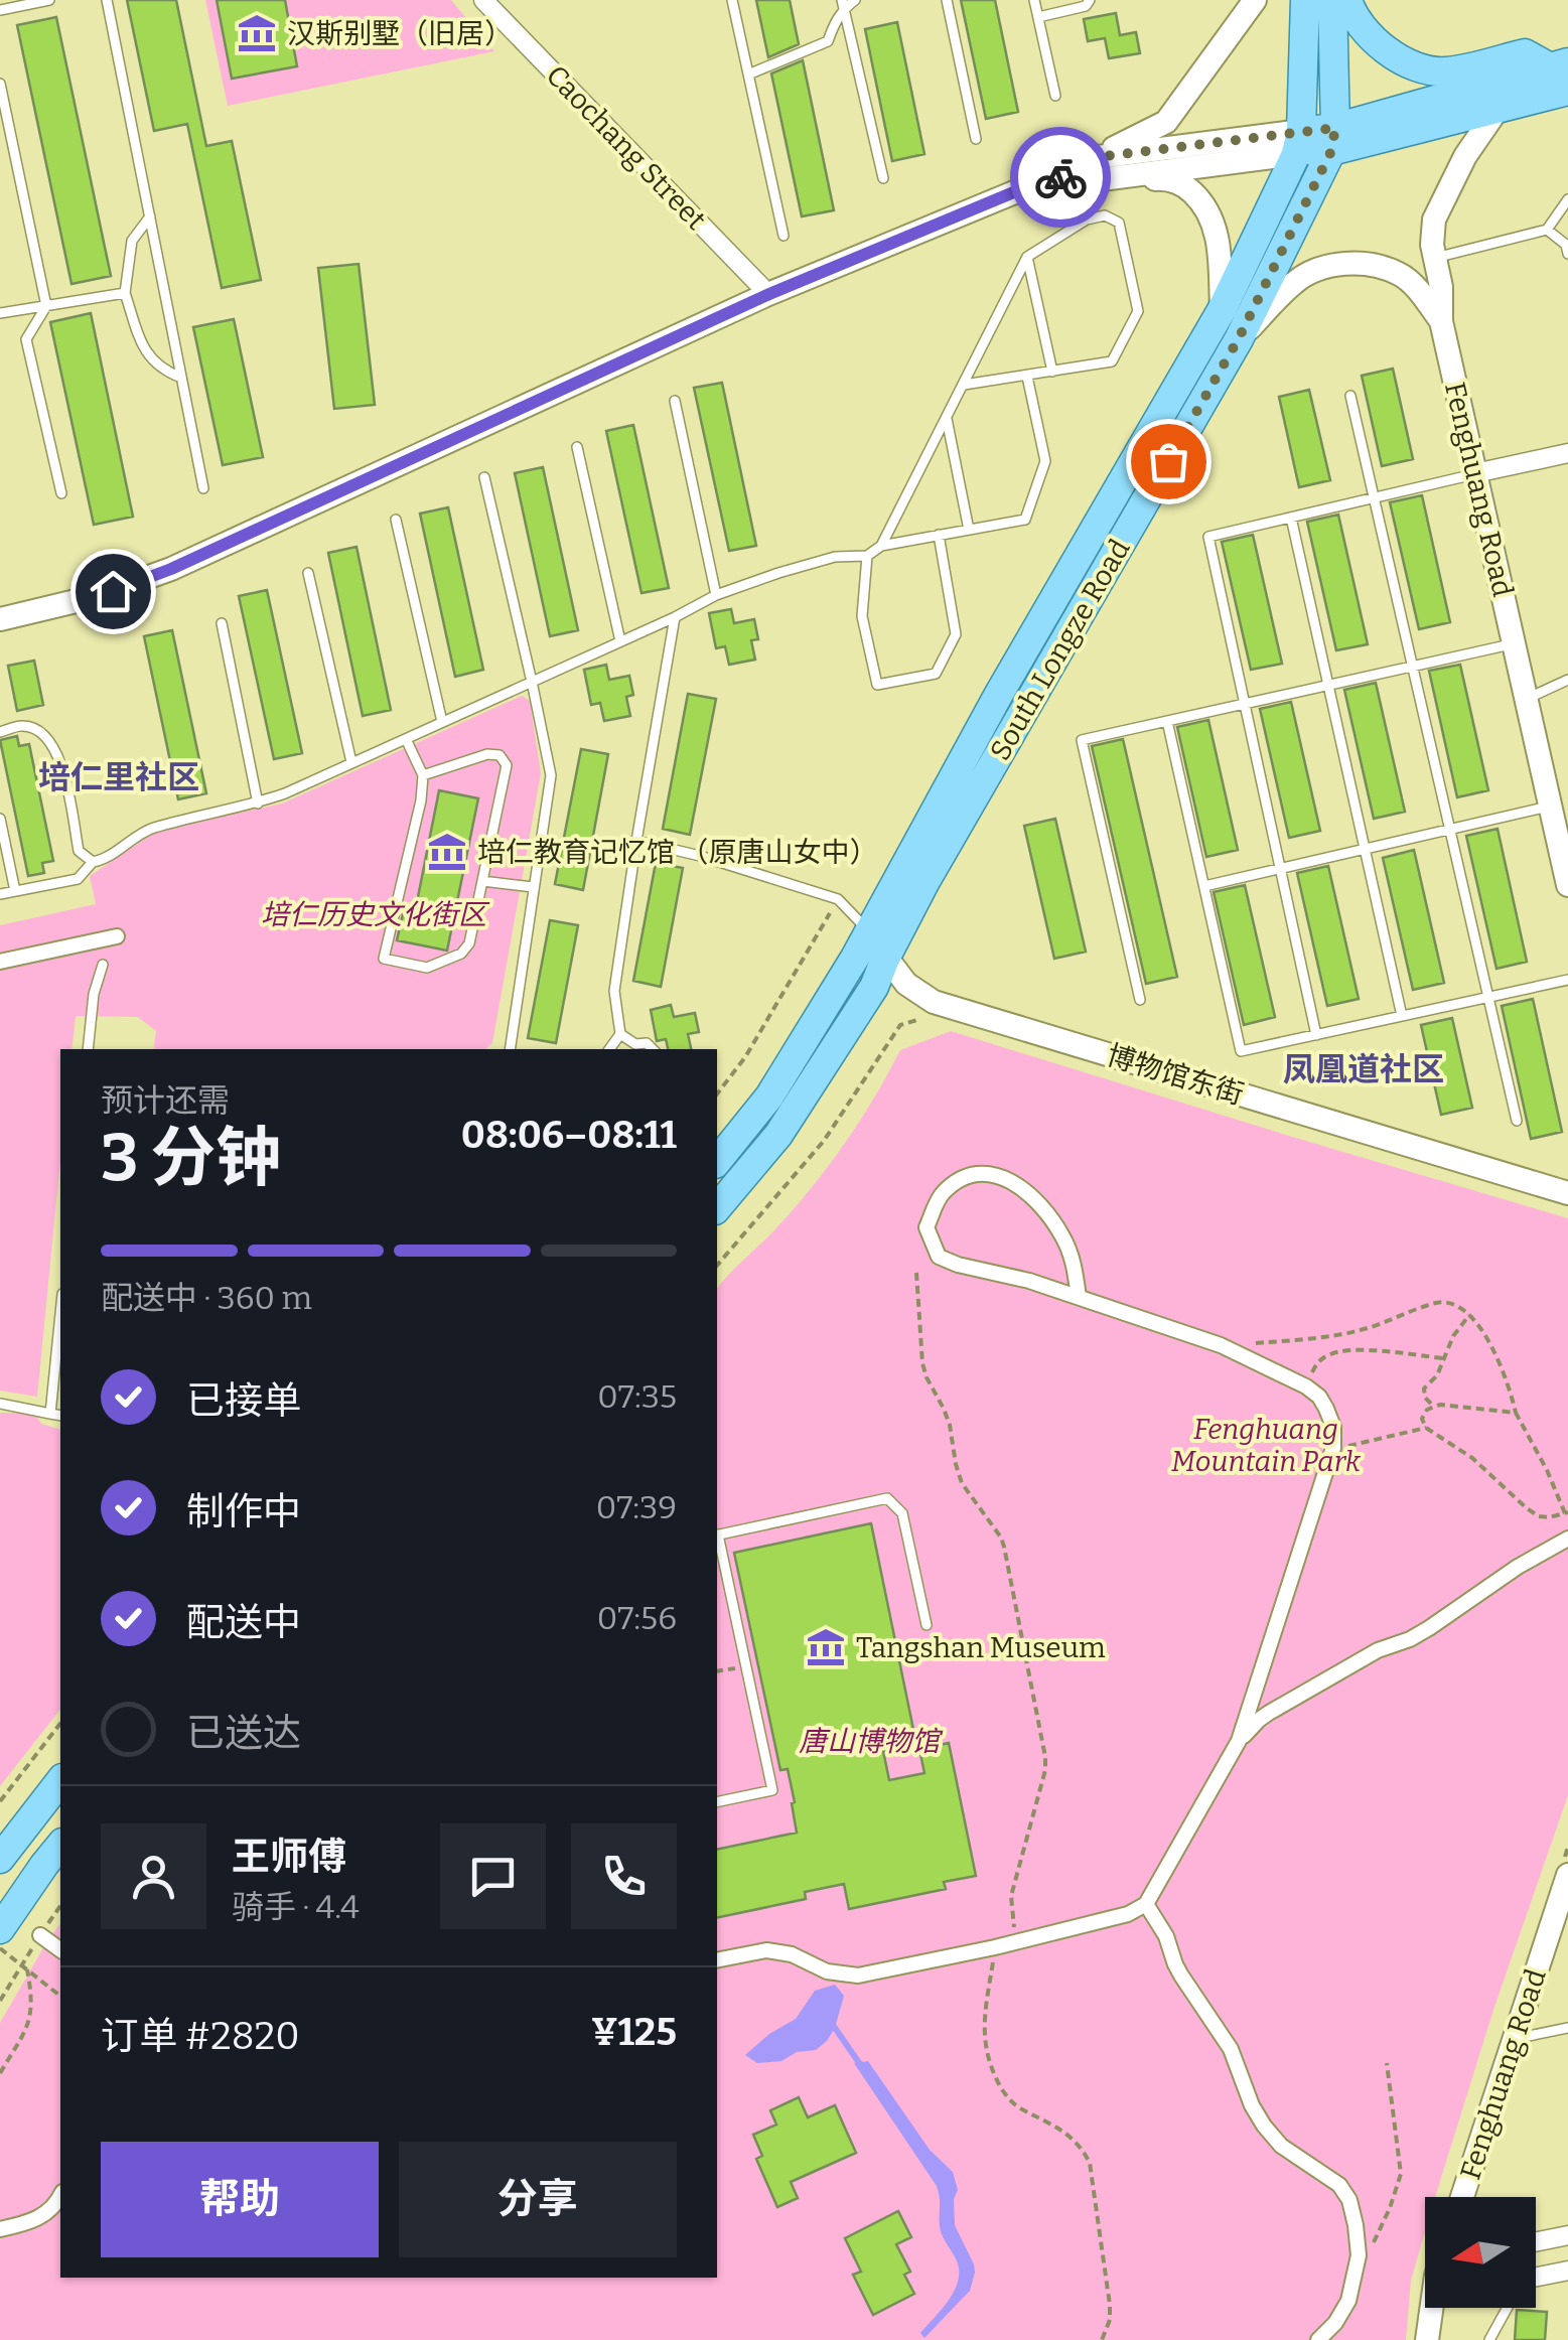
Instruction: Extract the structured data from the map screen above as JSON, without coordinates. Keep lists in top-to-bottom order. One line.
{"streets":{"main road":["South Longze Road"],"street":["Caochang Street","Fenghuang Road","博物馆东街"]},"crossings":[["South Longze Road","博物馆东街"]],"districts":["培仁里社区","凤凰道社区"],"parks":["培仁历史文化街区","Fenghuang Mountain Park","唐山博物馆"],"places":{"museum":["汉斯别墅（旧居）","培仁教育记忆馆 （原唐山女中）","Tangshan Museum"]},"north":"left","page":{"heading":["3 分钟","预计还需","08:06–08:11"],"panel":["王师傅","骑手 · 4.4","订单 #2820","¥125"],"bar":"配送中 · 360 m","list":[["已接单","07:35"],["制作中","07:39"],["配送中","07:56"],"已送达"],"buttons":["帮助","分享"]}}
